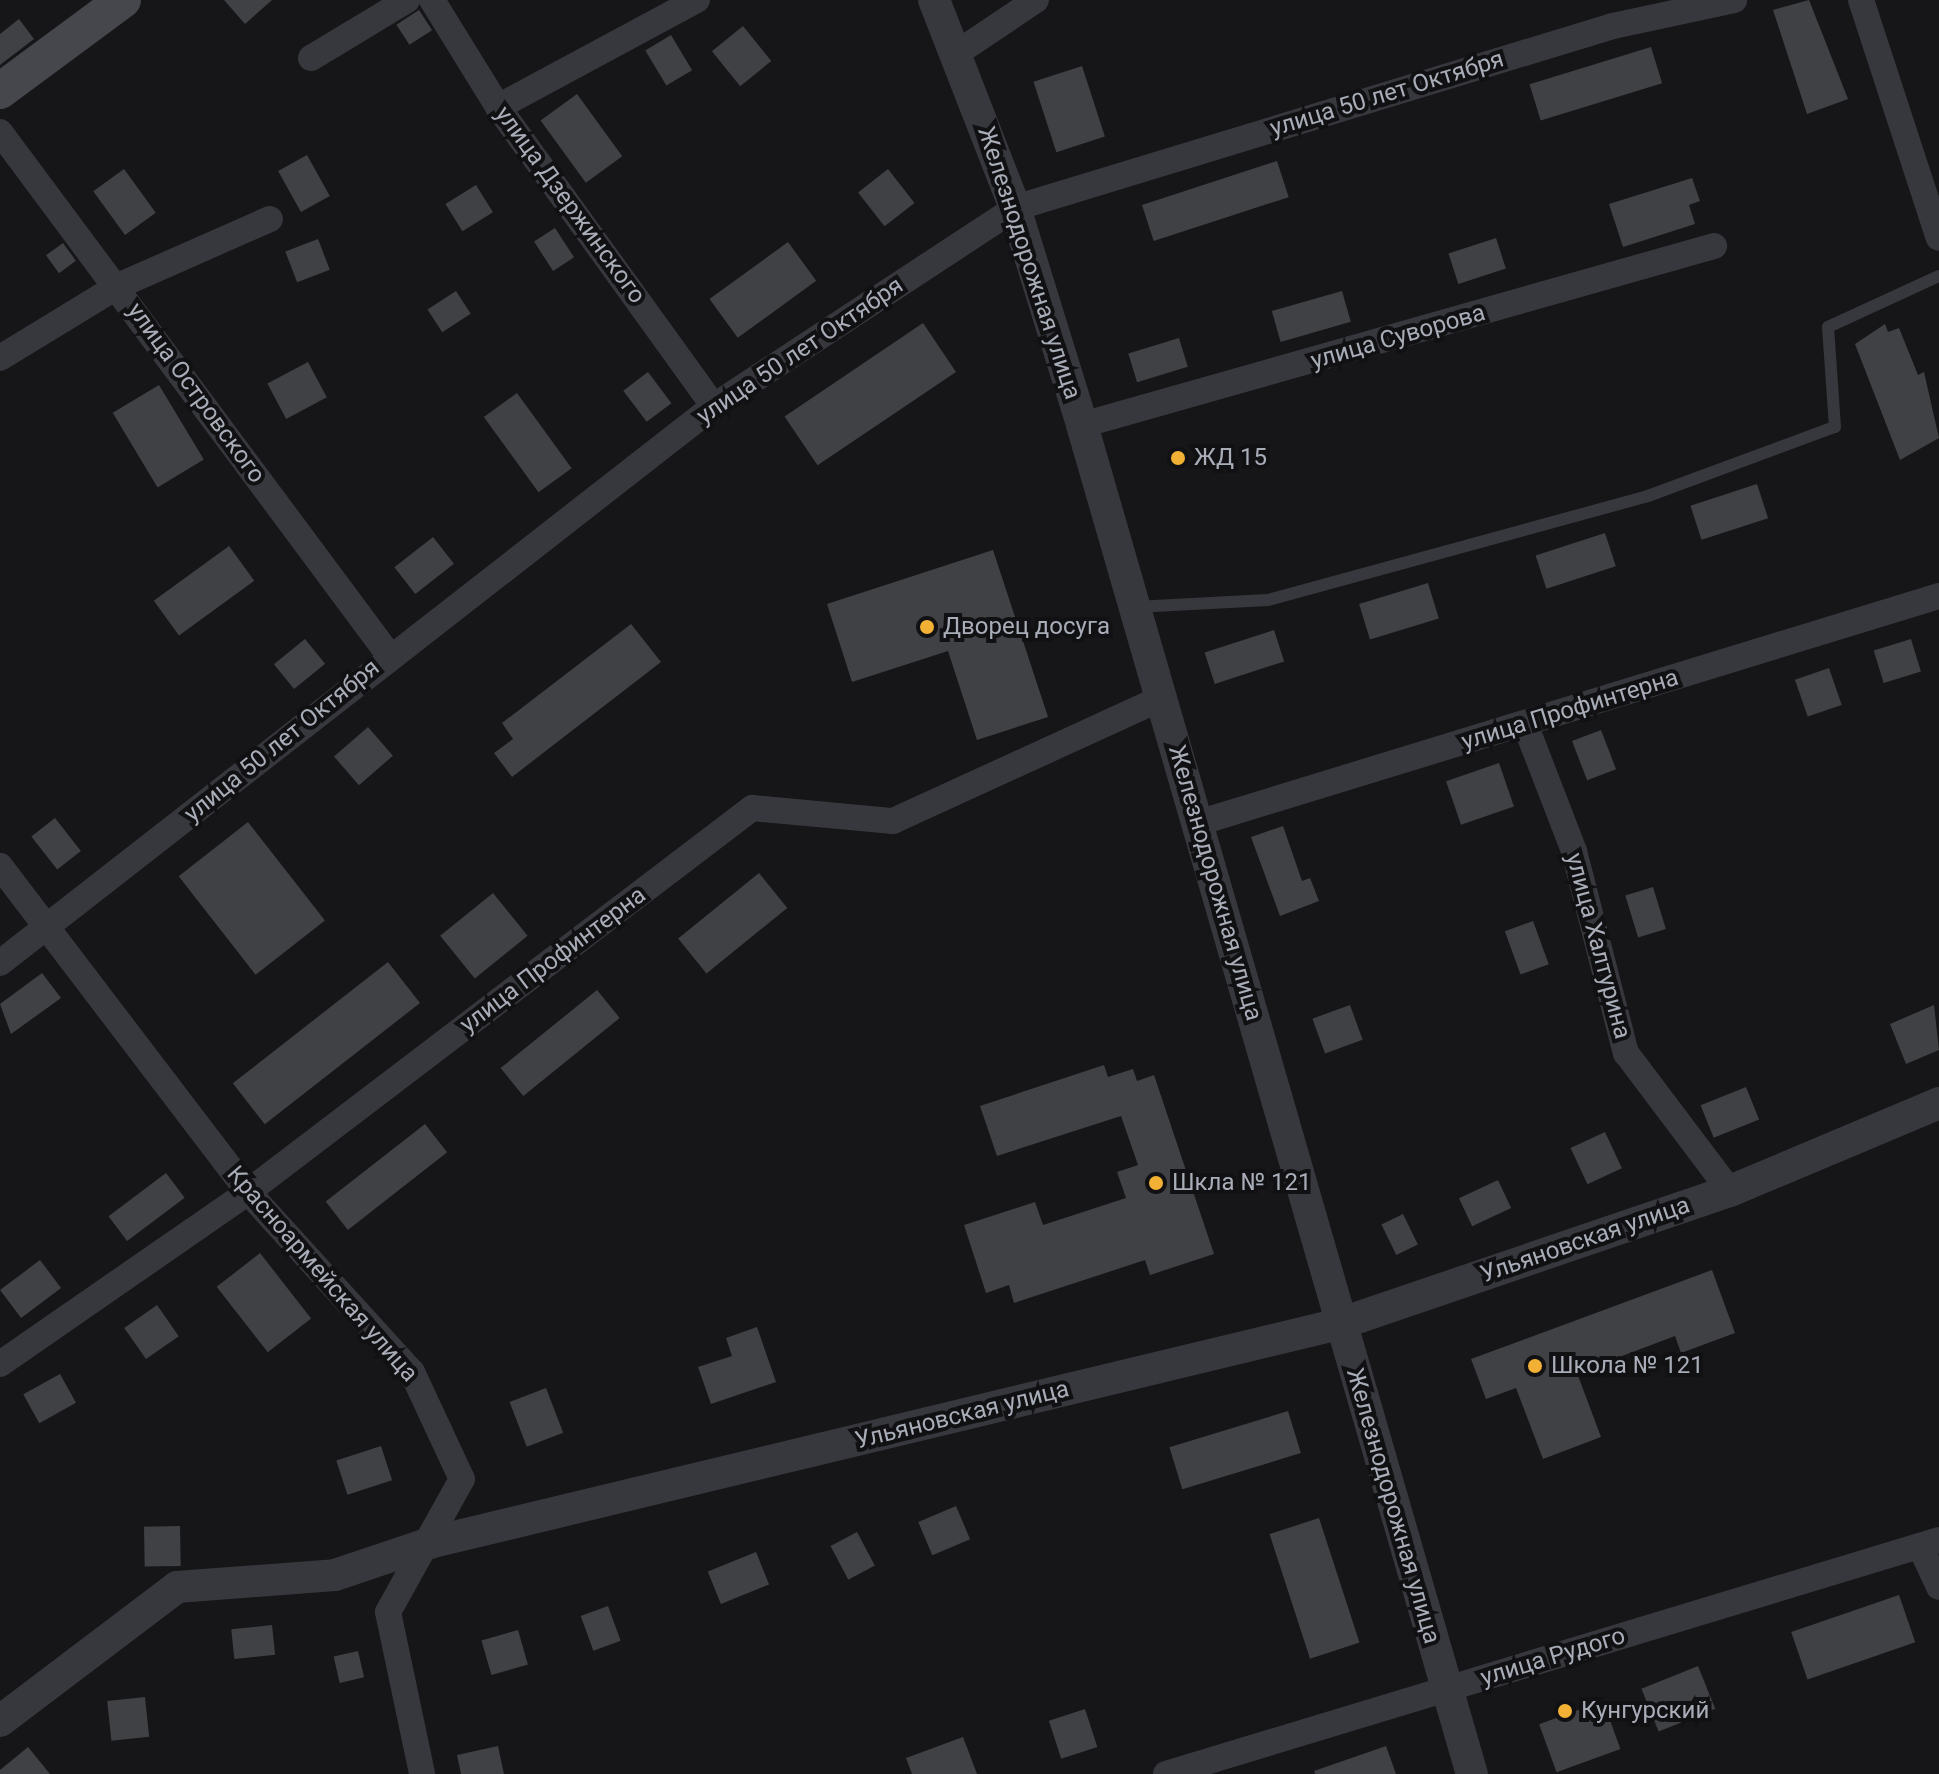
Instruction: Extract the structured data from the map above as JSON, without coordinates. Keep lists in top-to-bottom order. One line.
{"streets":{"street":["улица 50 лет Октября","улица Дзержинского","Железнодорожная улица","улица Суворова","улица Островского","улица Профинтерна","улица Халтурина","Ульяновская улица","Красноармейская улица","улица Рудого"]},"crossings":[["улица 50 лет Октября","улица Дзержинского"],["улица 50 лет Октября","Железнодорожная улица"],["улица 50 лет Октября","улица Островского"],["улица 50 лет Октября","Красноармейская улица"],["Железнодорожная улица","улица Суворова"],["Железнодорожная улица","улица Профинтерна"],["Железнодорожная улица","Ульяновская улица"],["Железнодорожная улица","улица Рудого"],["улица Профинтерна","улица Халтурина"],["улица Профинтерна","Красноармейская улица"],["улица Халтурина","Ульяновская улица"],["Ульяновская улица","Красноармейская улица"]],"places":["ЖД 15","Дворец досуга","Шкла № 121","Школа № 121","Кунгурский"]}
